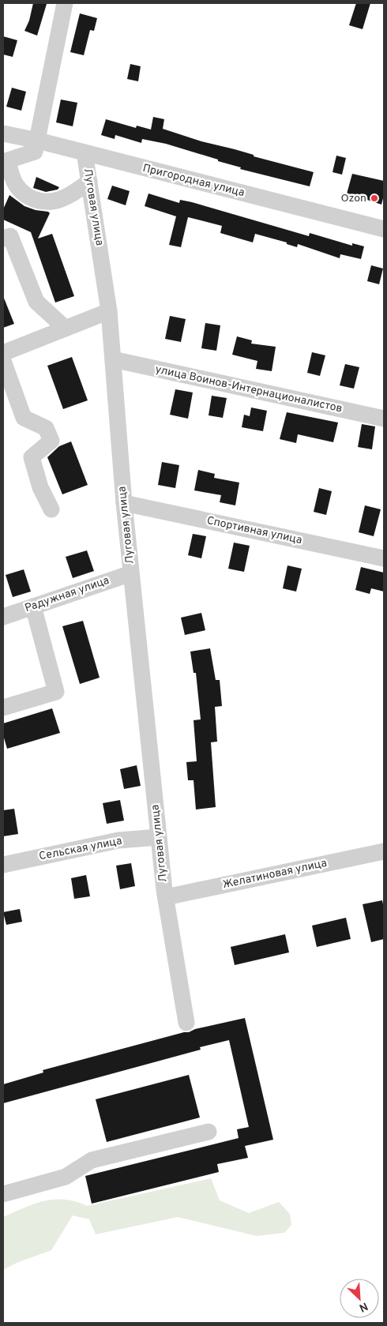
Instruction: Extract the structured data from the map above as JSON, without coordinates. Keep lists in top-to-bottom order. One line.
{"streets":{"street":["Пригородная улица","Луговая улица","улица Воинов-Интернационалистов","Спортивная улица","Радужная улица","Сельская улица","Желатиновая улица"]},"crossings":[["Пригородная улица","Луговая улица"],["Луговая улица","улица Воинов-Интернационалистов"],["Луговая улица","Спортивная улица"],["Луговая улица","Радужная улица"],["Луговая улица","Сельская улица"],["Луговая улица","Желатиновая улица"]],"places":["Ozon"],"north":"bottom right"}
